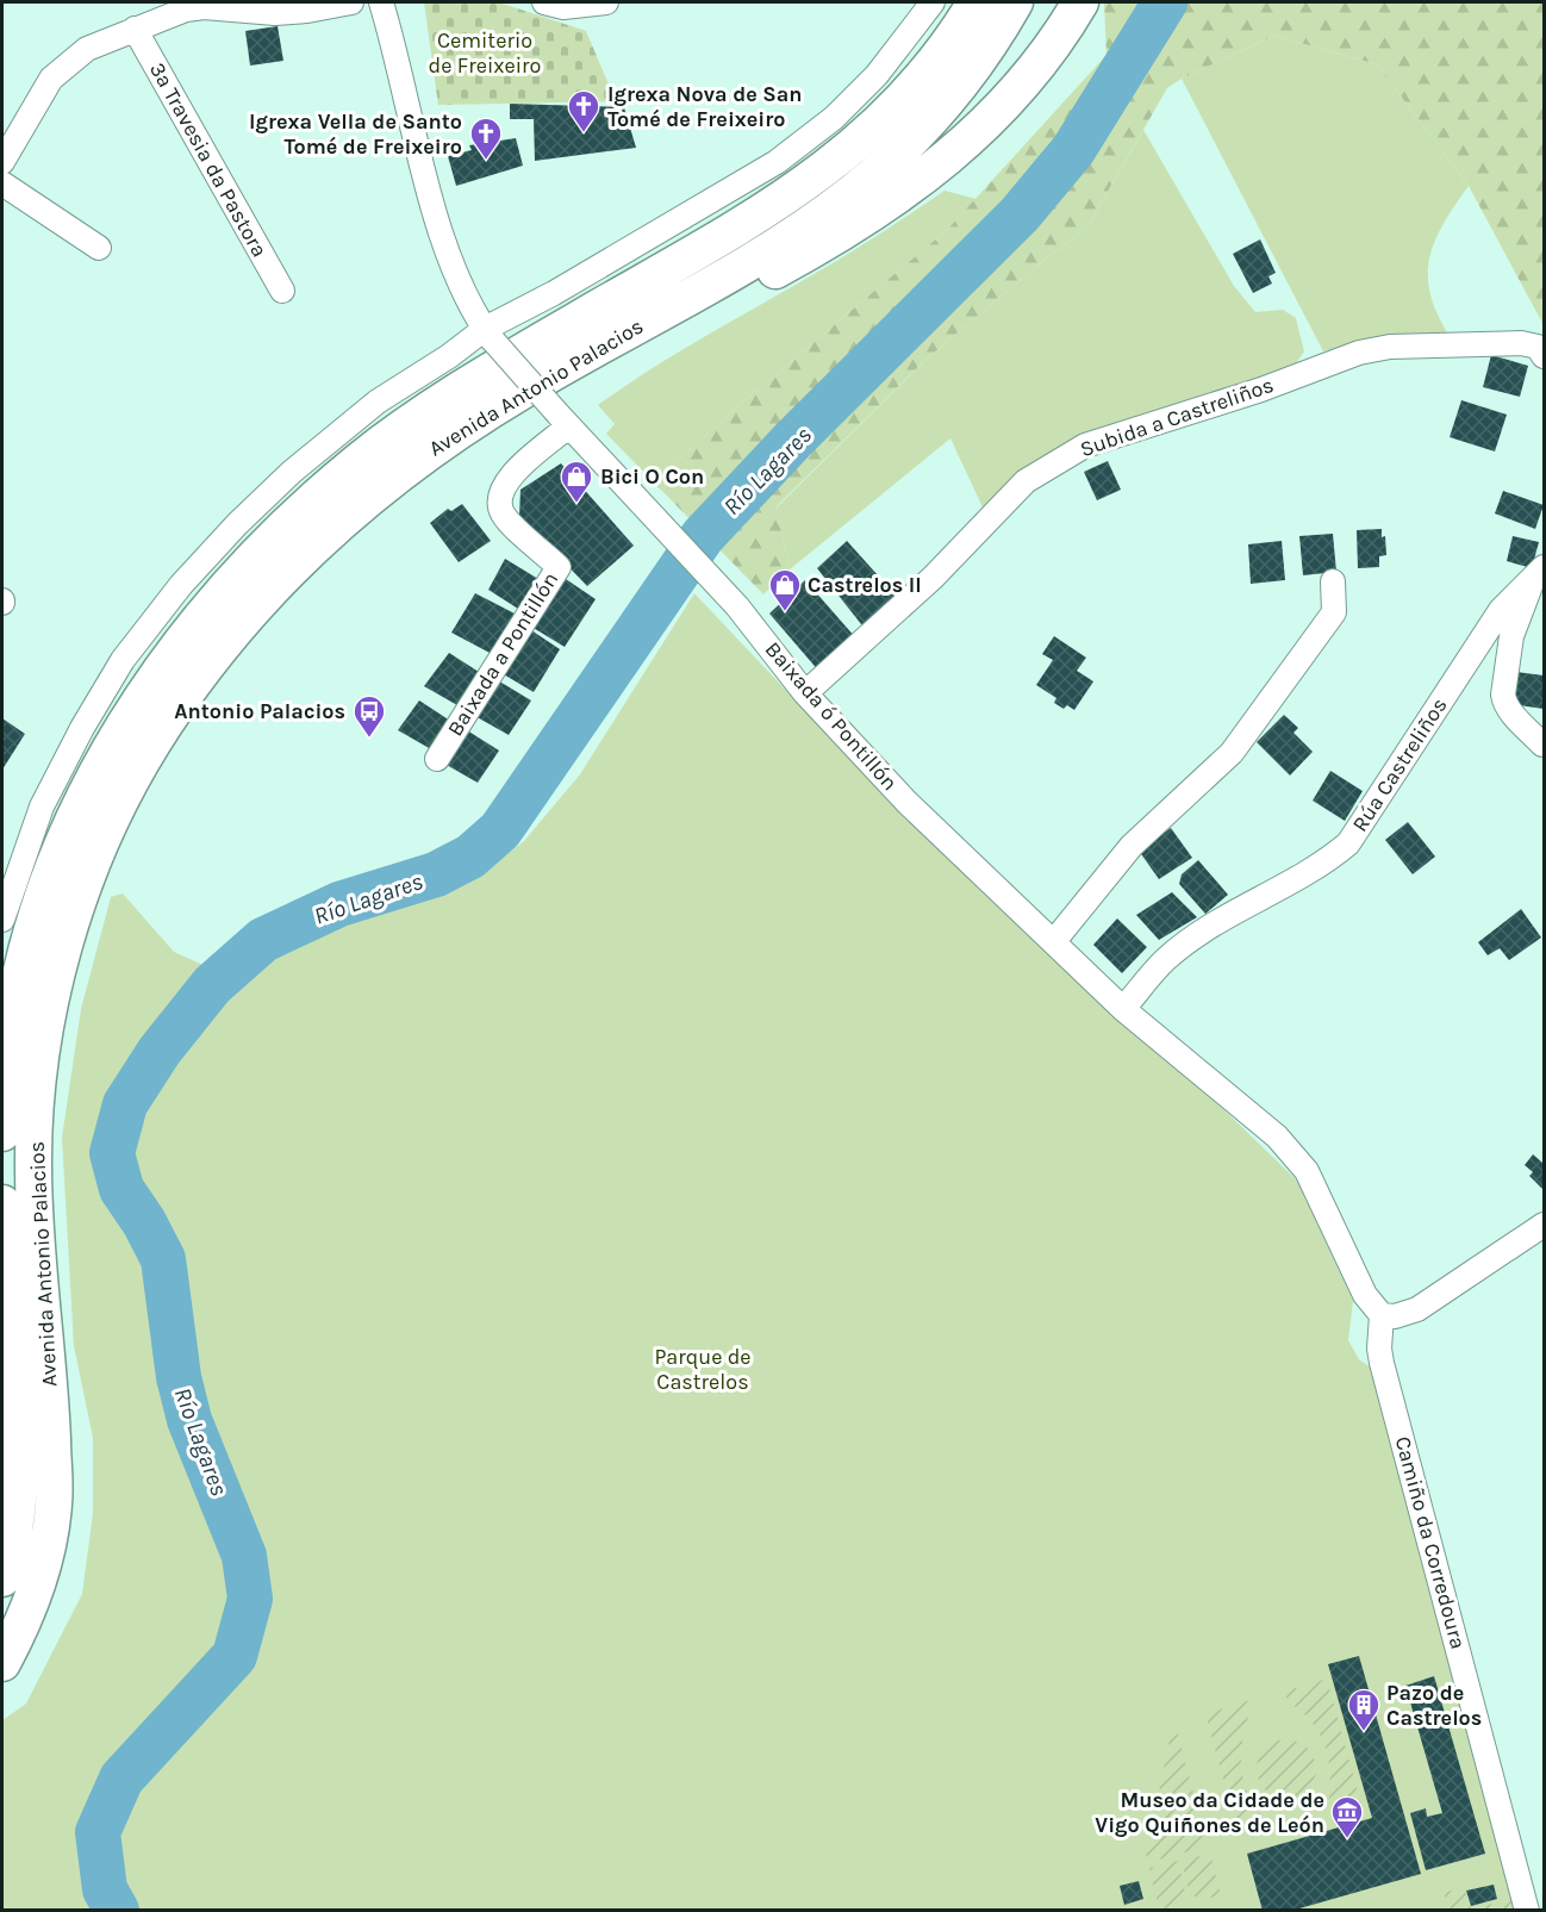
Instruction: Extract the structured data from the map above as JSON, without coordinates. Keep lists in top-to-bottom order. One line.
{"streets":{"main road":["Avenida Antonio Palacios"],"street":["3ª Travesia da Pastora","Subida a Castreliños","Baixada a Pontillón","Baixada ó Pontillón","Rúa Castreliños","Camiño da Corredoura"]},"crossings":[["Subida a Castreliños","Baixada ó Pontillón"],["Baixada a Pontillón","Baixada ó Pontillón"],["Baixada ó Pontillón","Rúa Castreliños"],["Baixada ó Pontillón","Camiño da Corredoura"]],"water":["Río Lagares"],"parks":["Cemiterio de Freixeiro","Parque de Castrelos"],"places":{"church":["Igrexa Nova de San Tomé de Freixeiro","Igrexa Vella de Santo Tomé de Freixeiro"],"shop":["Bici O Con","Castrelos II"],"bus stop":["Antonio Palacios"],"building":["Pazo de Castrelos"],"museum":["Museo da Cidade de Vigo Quiñones de León"]}}
